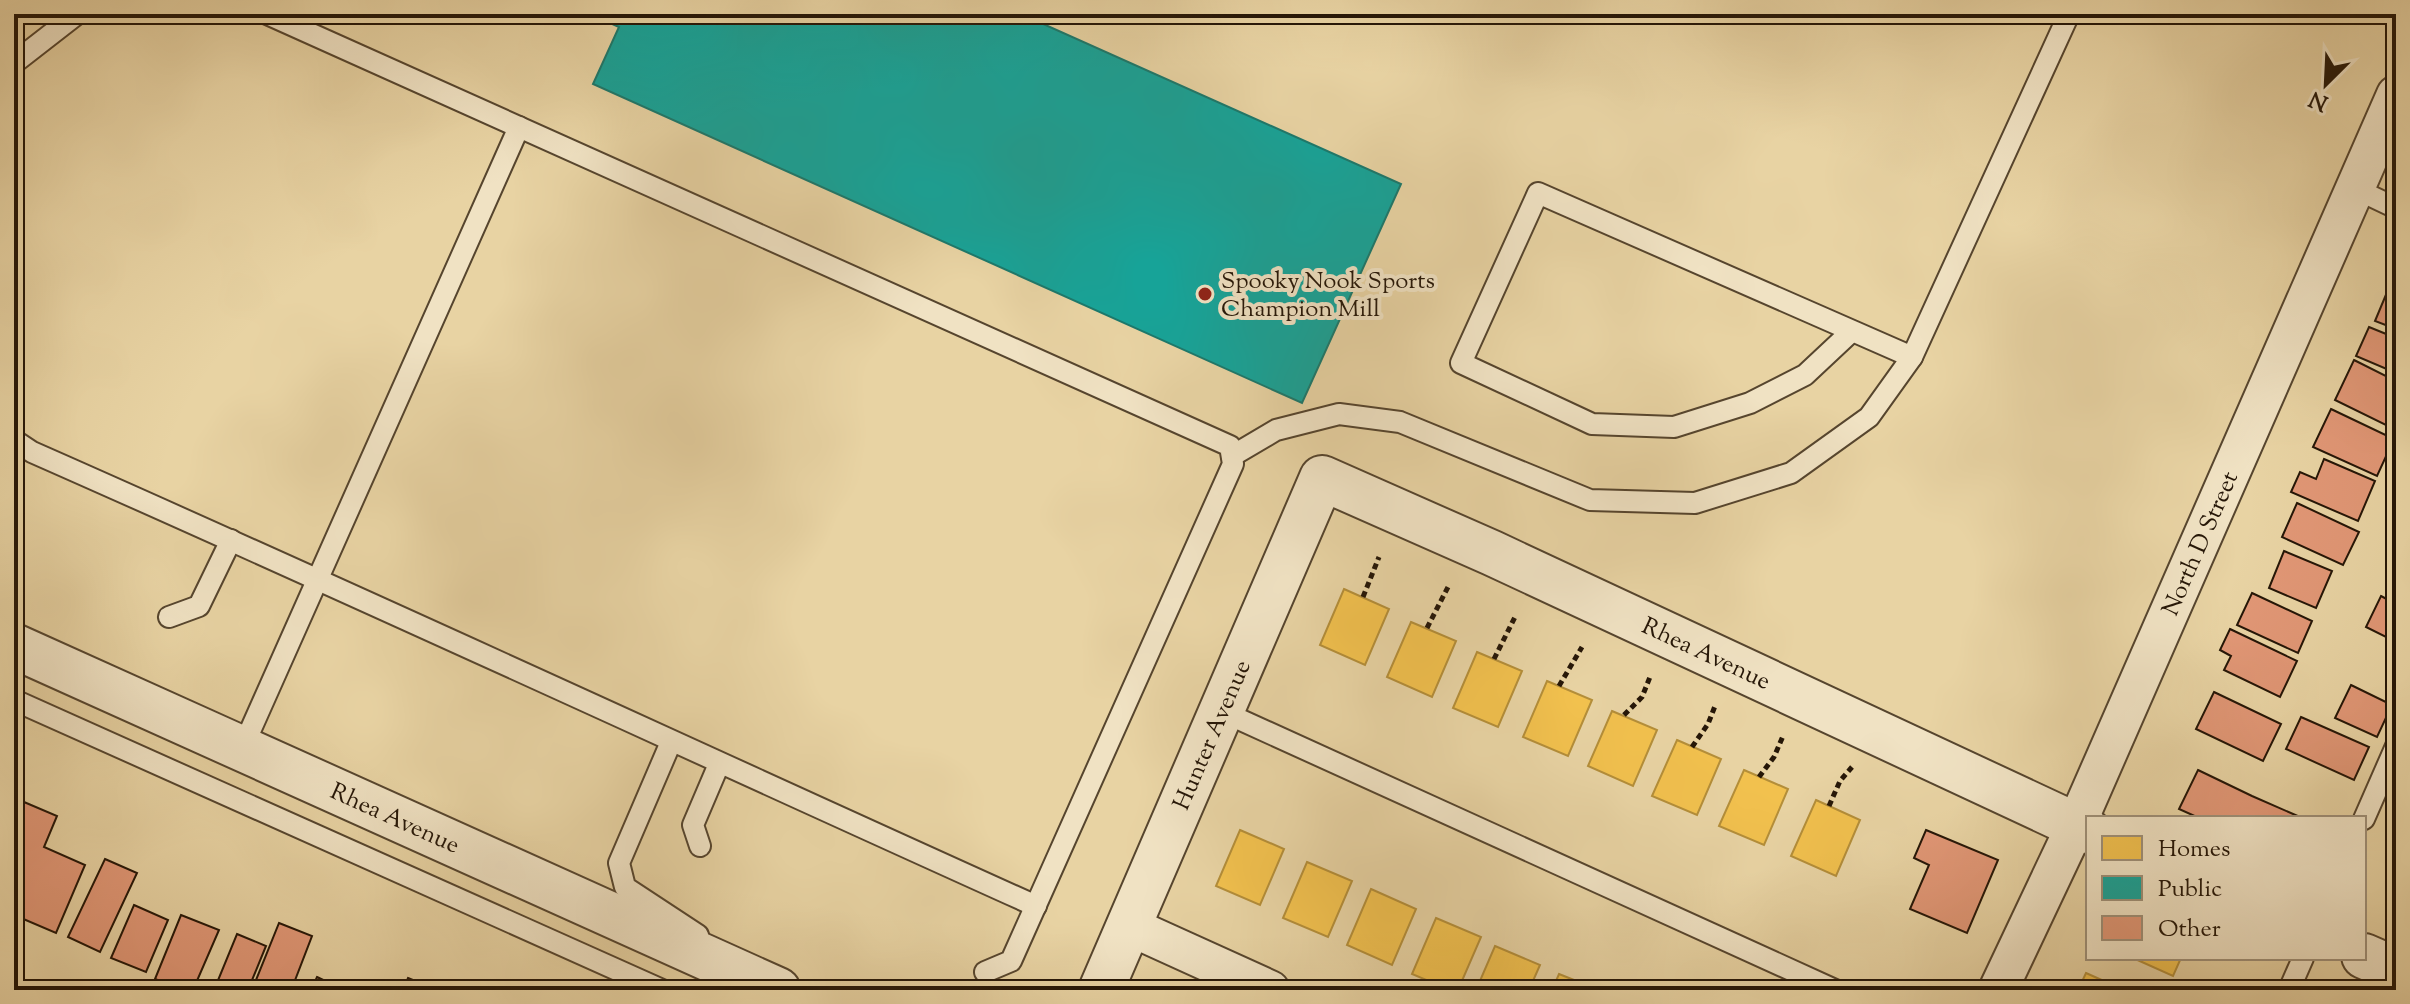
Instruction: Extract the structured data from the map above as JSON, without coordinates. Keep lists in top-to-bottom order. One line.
{"streets":{"street":["North D Street","Rhea Avenue","Hunter Avenue"]},"crossings":[["North D Street","Rhea Avenue"],["Rhea Avenue","Hunter Avenue"]],"places":["Spooky Nook Sports Champion Mill"],"legend":["Homes","Public","Other"],"north":"bottom left"}
